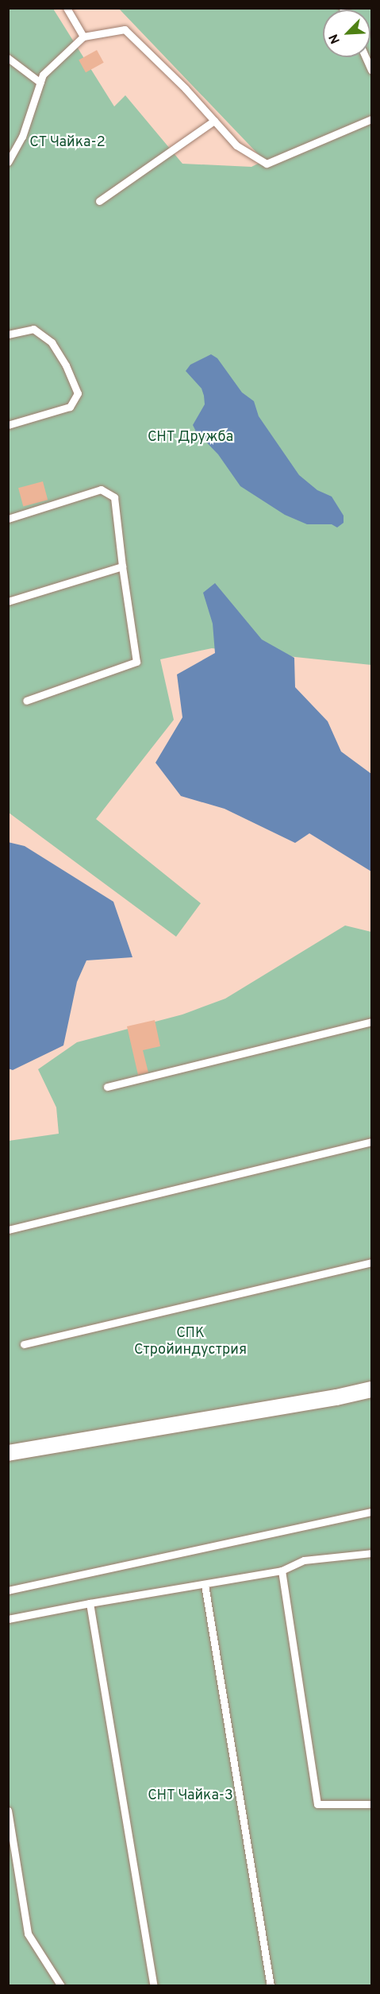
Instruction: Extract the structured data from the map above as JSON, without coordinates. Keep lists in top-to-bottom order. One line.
{"parks":["СТ Чайка-2","СНТ Дружба","СПК Стройиндустрия","СНТ Чайка-3"],"north":"bottom left"}
